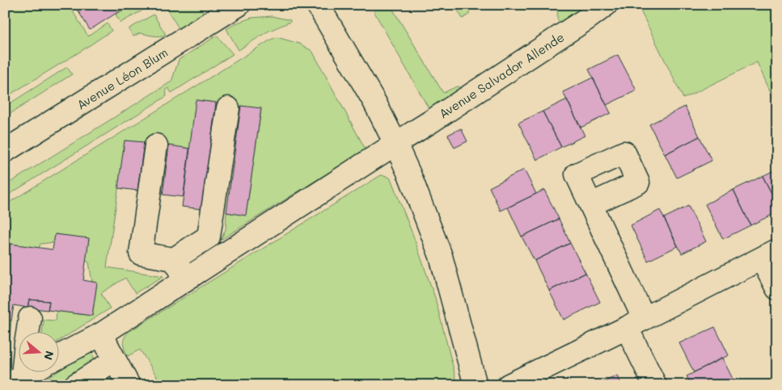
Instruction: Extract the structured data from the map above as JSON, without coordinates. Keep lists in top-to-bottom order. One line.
{"streets":{"street":["Avenue Salvador Allende","Avenue Léon Blum"]},"north":"right"}
